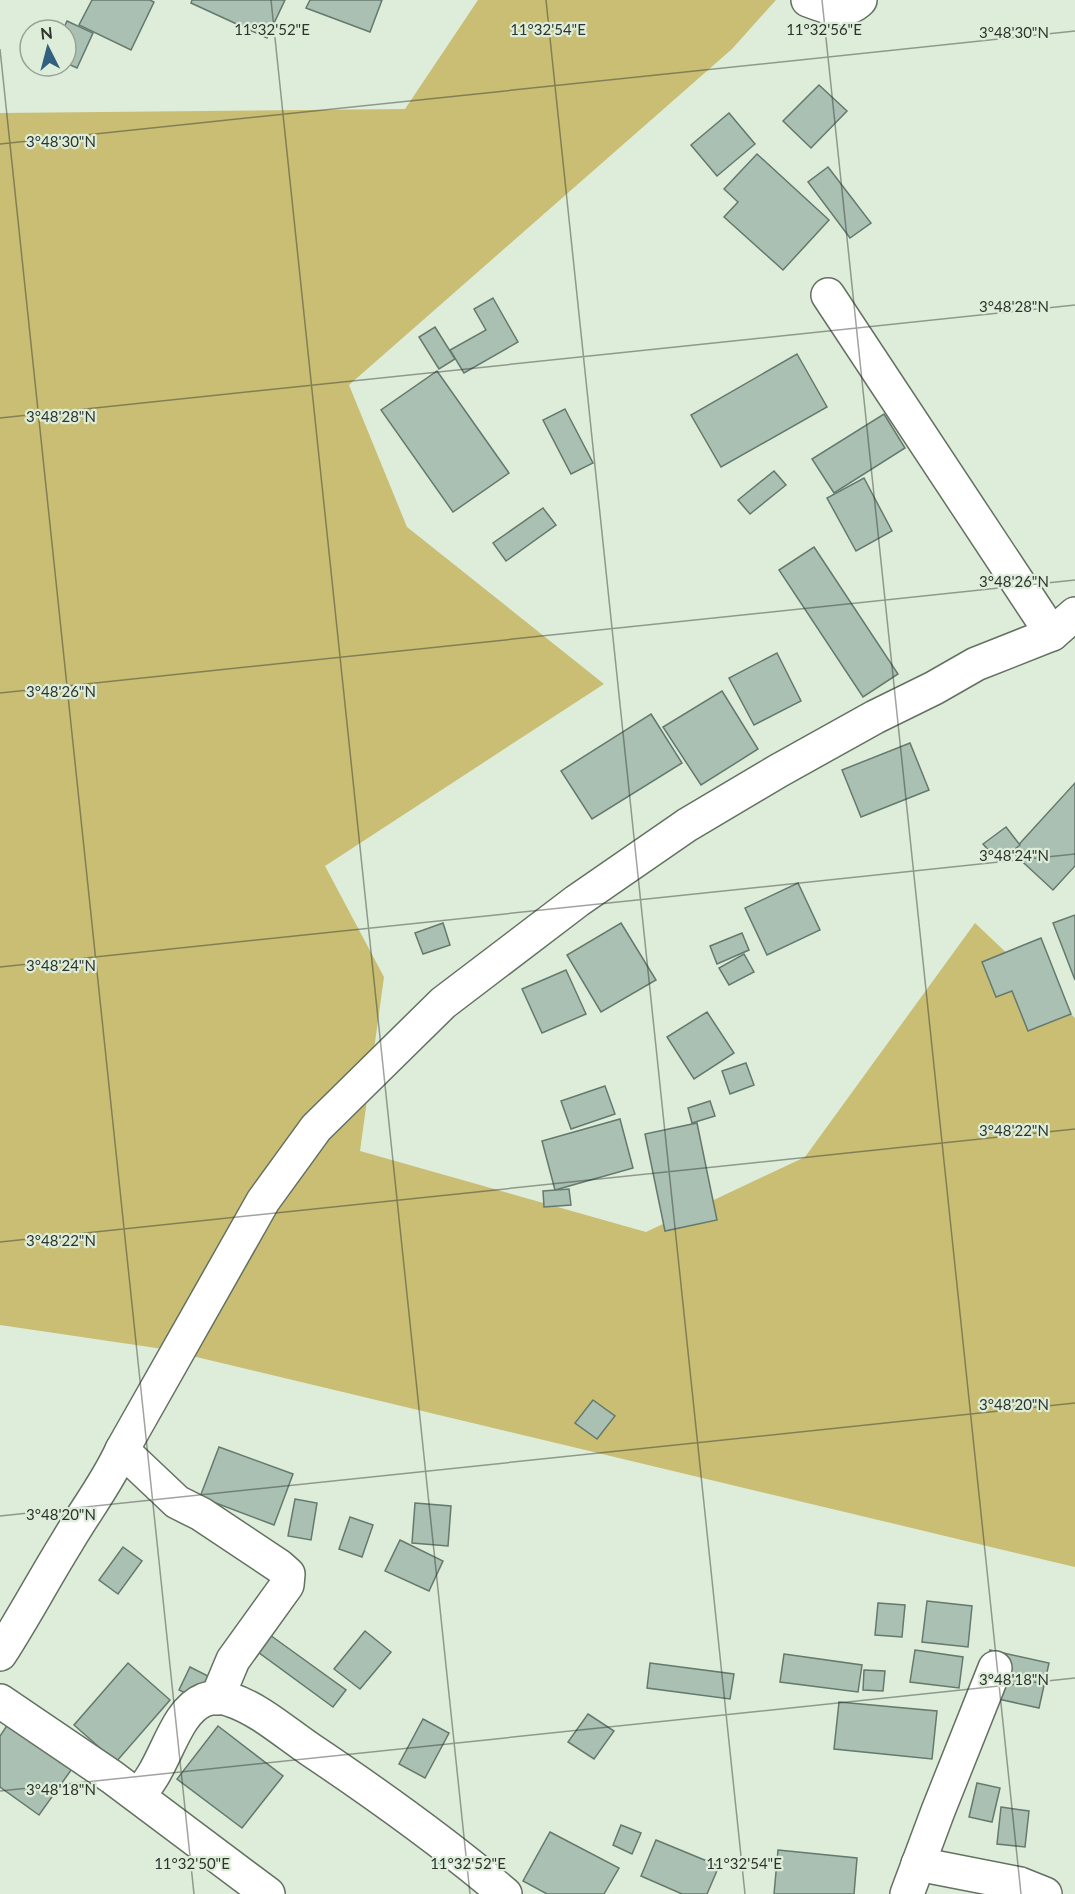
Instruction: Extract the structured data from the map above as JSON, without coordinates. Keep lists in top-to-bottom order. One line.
{"north":"top","coordinates":["11°32'52\"E","11°32'54\"E","11°32'56\"E","3°48'30\"N","3°48'28\"N","3°48'26\"N","3°48'24\"N","3°48'22\"N","3°48'20\"N","3°48'18\"N","11°32'50\"E"]}
